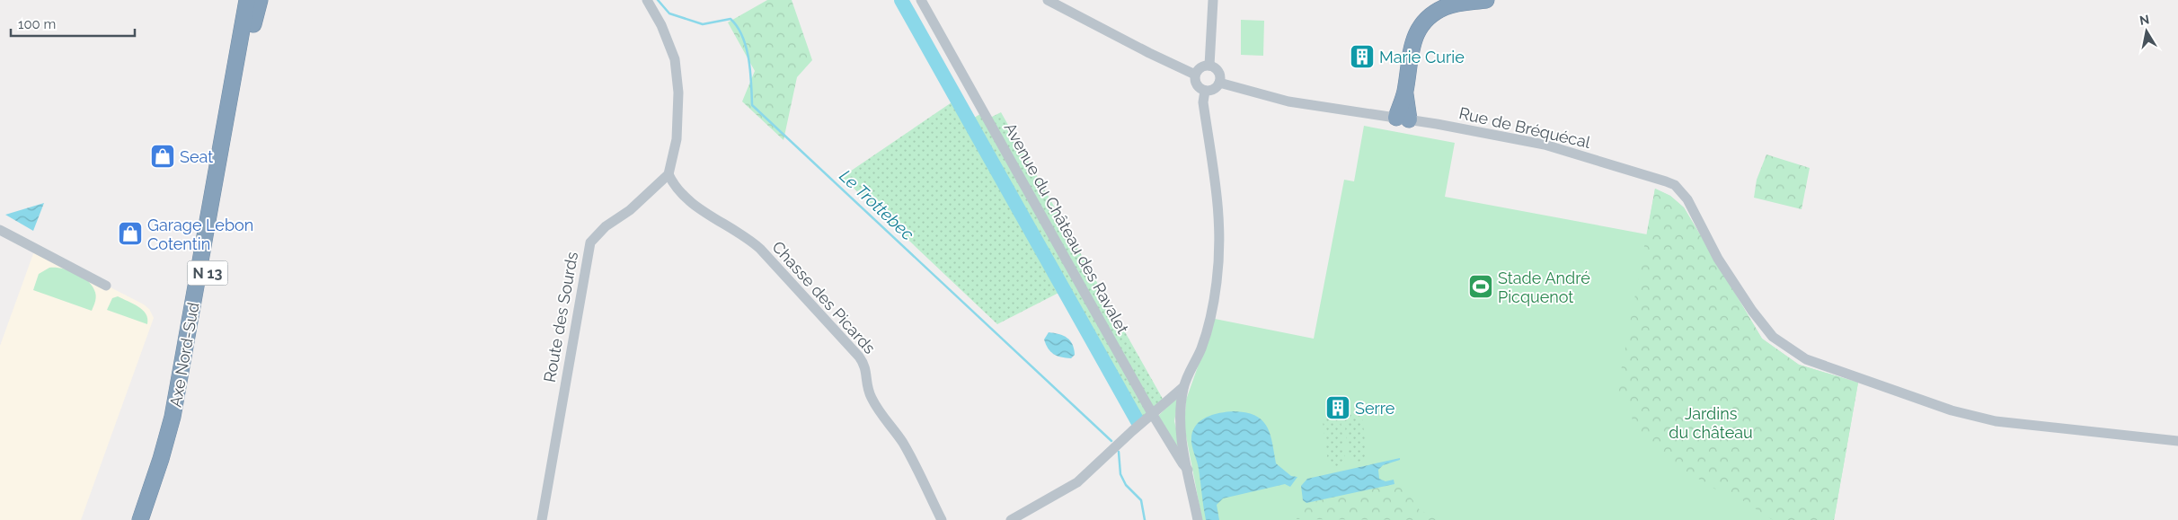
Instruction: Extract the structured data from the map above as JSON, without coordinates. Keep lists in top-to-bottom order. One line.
{"streets":{"highway":["N 13","Axe Nord-Sud"],"street":["Rue de Bréquécal","Avenue du Château des Ravalet","Chasse des Picards","Route des Sourds"]},"crossings":[["N 13","Axe Nord-Sud"],["Chasse des Picards","Route des Sourds"]],"water":["Le Trottebec"],"parks":["Jardins du château"],"places":{"building":["Marie Curie","Serre"],"shop":["Seat","Garage Lebon Cotentin"],"sports":["Stade André Picquenot"]},"scale_bar":"100 m","north":"top"}
